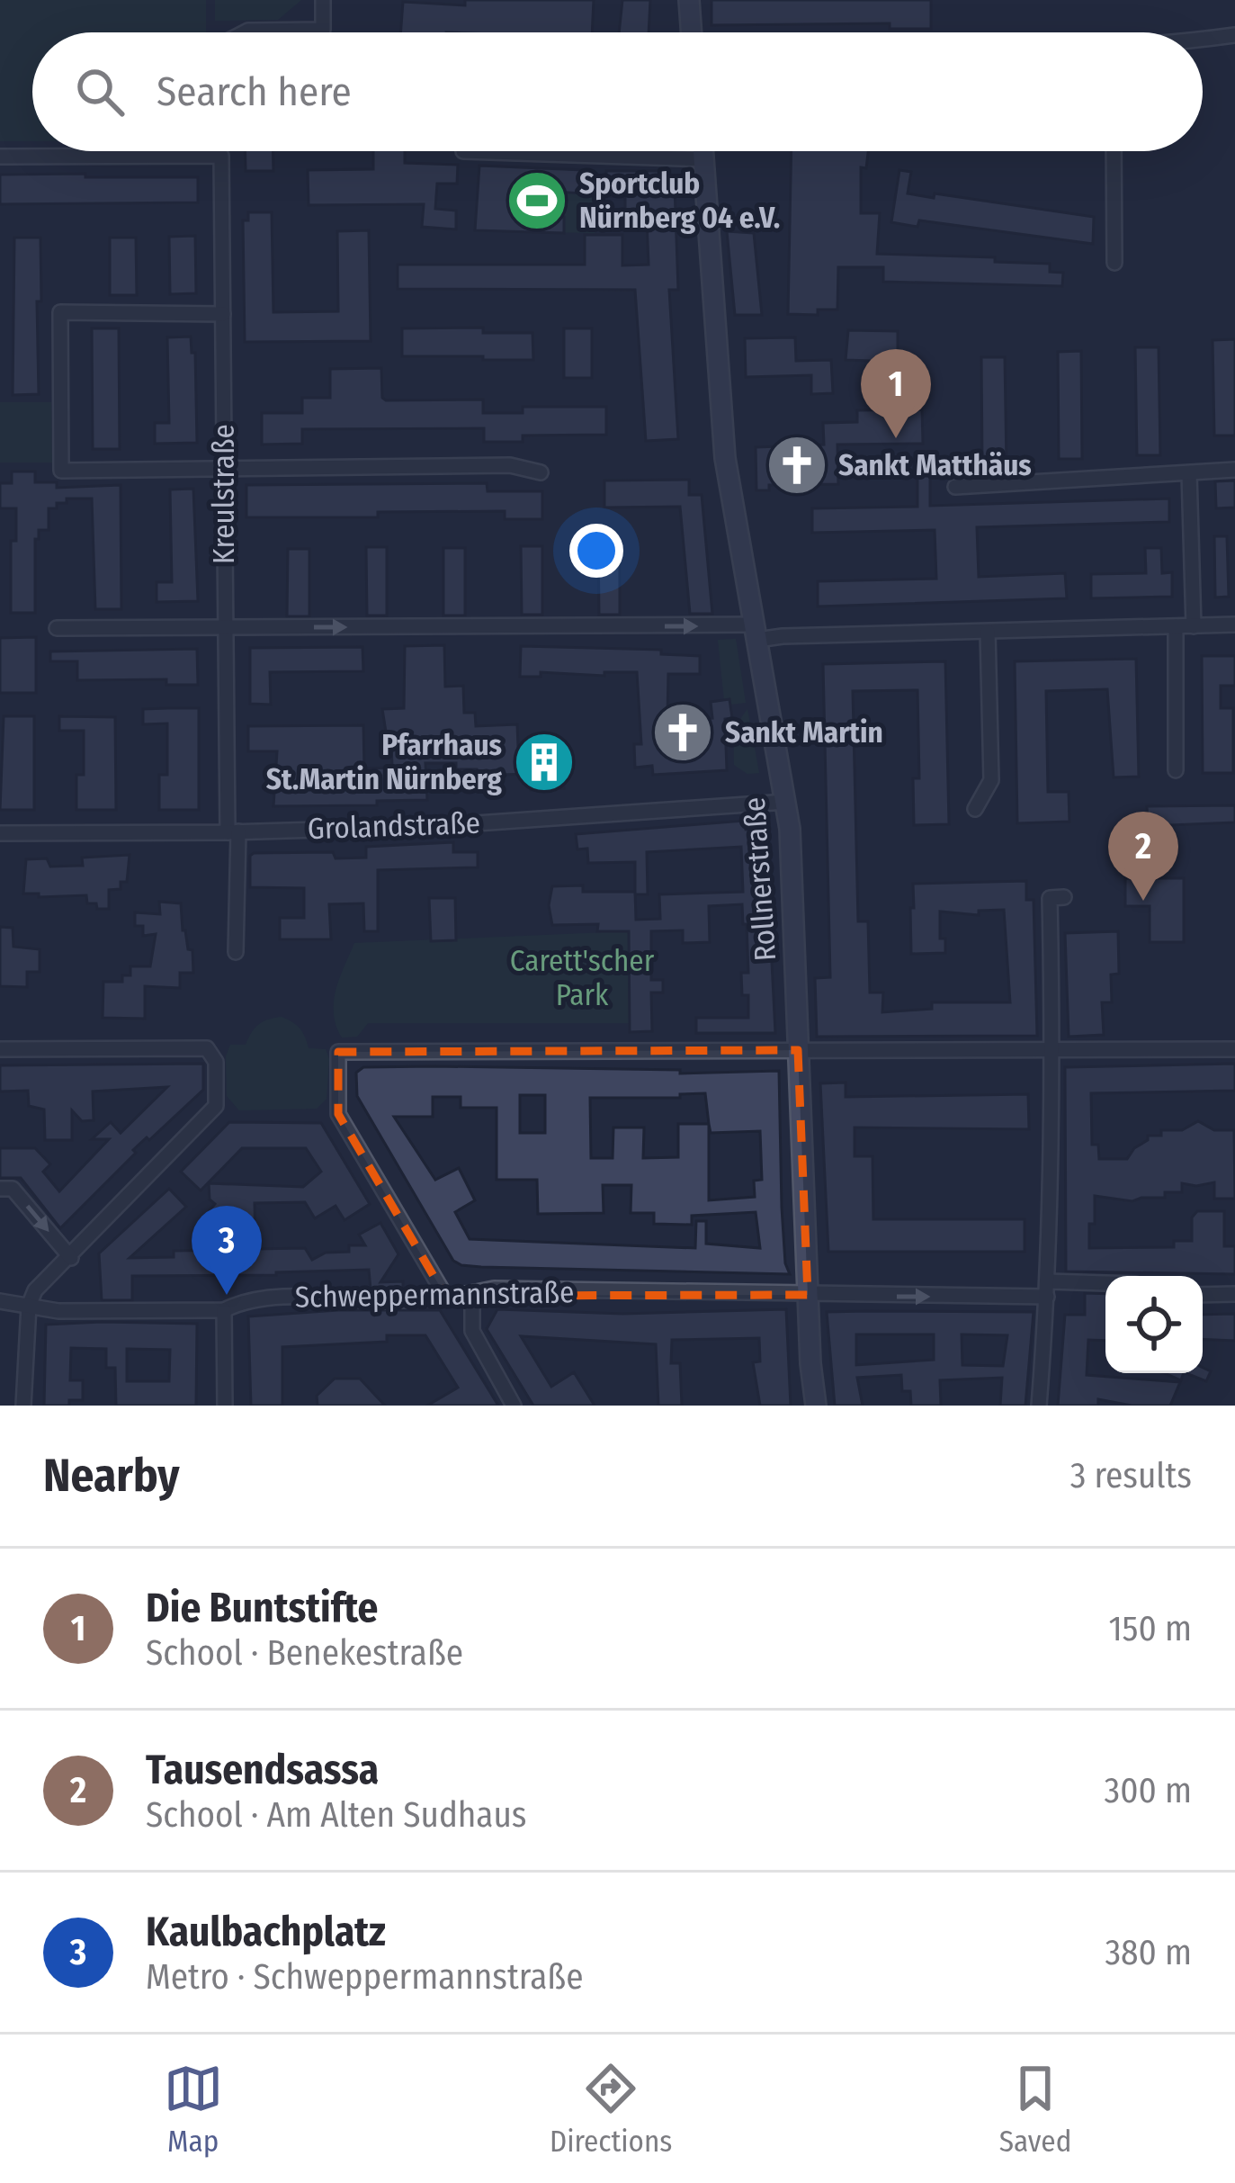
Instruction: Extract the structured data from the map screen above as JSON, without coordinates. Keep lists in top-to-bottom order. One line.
{"streets":{"street":["Kreulstraße","Grolandstraße","Rollnerstraße","Schweppermannstraße"]},"crossings":[["Kreulstraße","Grolandstraße"],["Grolandstraße","Rollnerstraße"],["Rollnerstraße","Schweppermannstraße"]],"parks":["Carett'scher Park"],"places":{"sports":["Sportclub Nürnberg 04 e.V."],"church":["Sankt Matthäus","Sankt Martin"],"building":["Pfarrhaus St.Martin Nürnberg"]},"page":{"search":"Search here","pins":["1","2","3"],"heading":["Nearby","3 results"],"list":[{"mark":"1","name":"Die Buntstifte","note":"School · Benekestraße","value":"150 m"},{"mark":"2","name":"Tausendsassa","note":"School · Am Alten Sudhaus","value":"300 m"},{"mark":"3","name":"Kaulbachplatz","note":"Metro · Schweppermannstraße","value":"380 m"}],"nav":["Map","Directions","Saved"]}}
